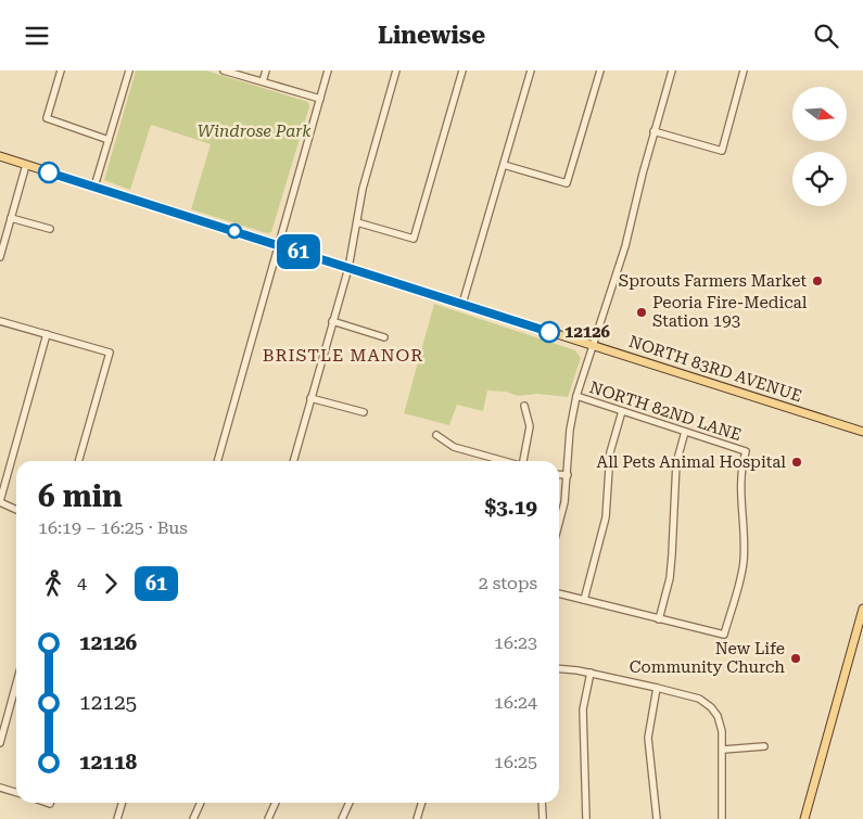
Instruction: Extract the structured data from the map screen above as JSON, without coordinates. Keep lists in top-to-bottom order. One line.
{"streets":{"main road":["NORTH 83RD AVENUE"],"street":["NORTH 82ND LANE"]},"districts":["BRISTLE MANOR"],"parks":["Windrose Park"],"places":["Sprouts Farmers Market","Peoria Fire-Medical Station 193","12126","All Pets Animal Hospital","New Life Community Church"],"lines":["bus line 61"],"north":"right","page":{"header":"Linewise","on_map":"61","heading":["6 min","16:19 – 16:25 · Bus","$3.19"],"legs":["4","61","2 stops"],"list":[{"name":"12126","value":"16:23"},{"name":"12125","value":"16:24"},{"name":"12118","value":"16:25"}]}}
